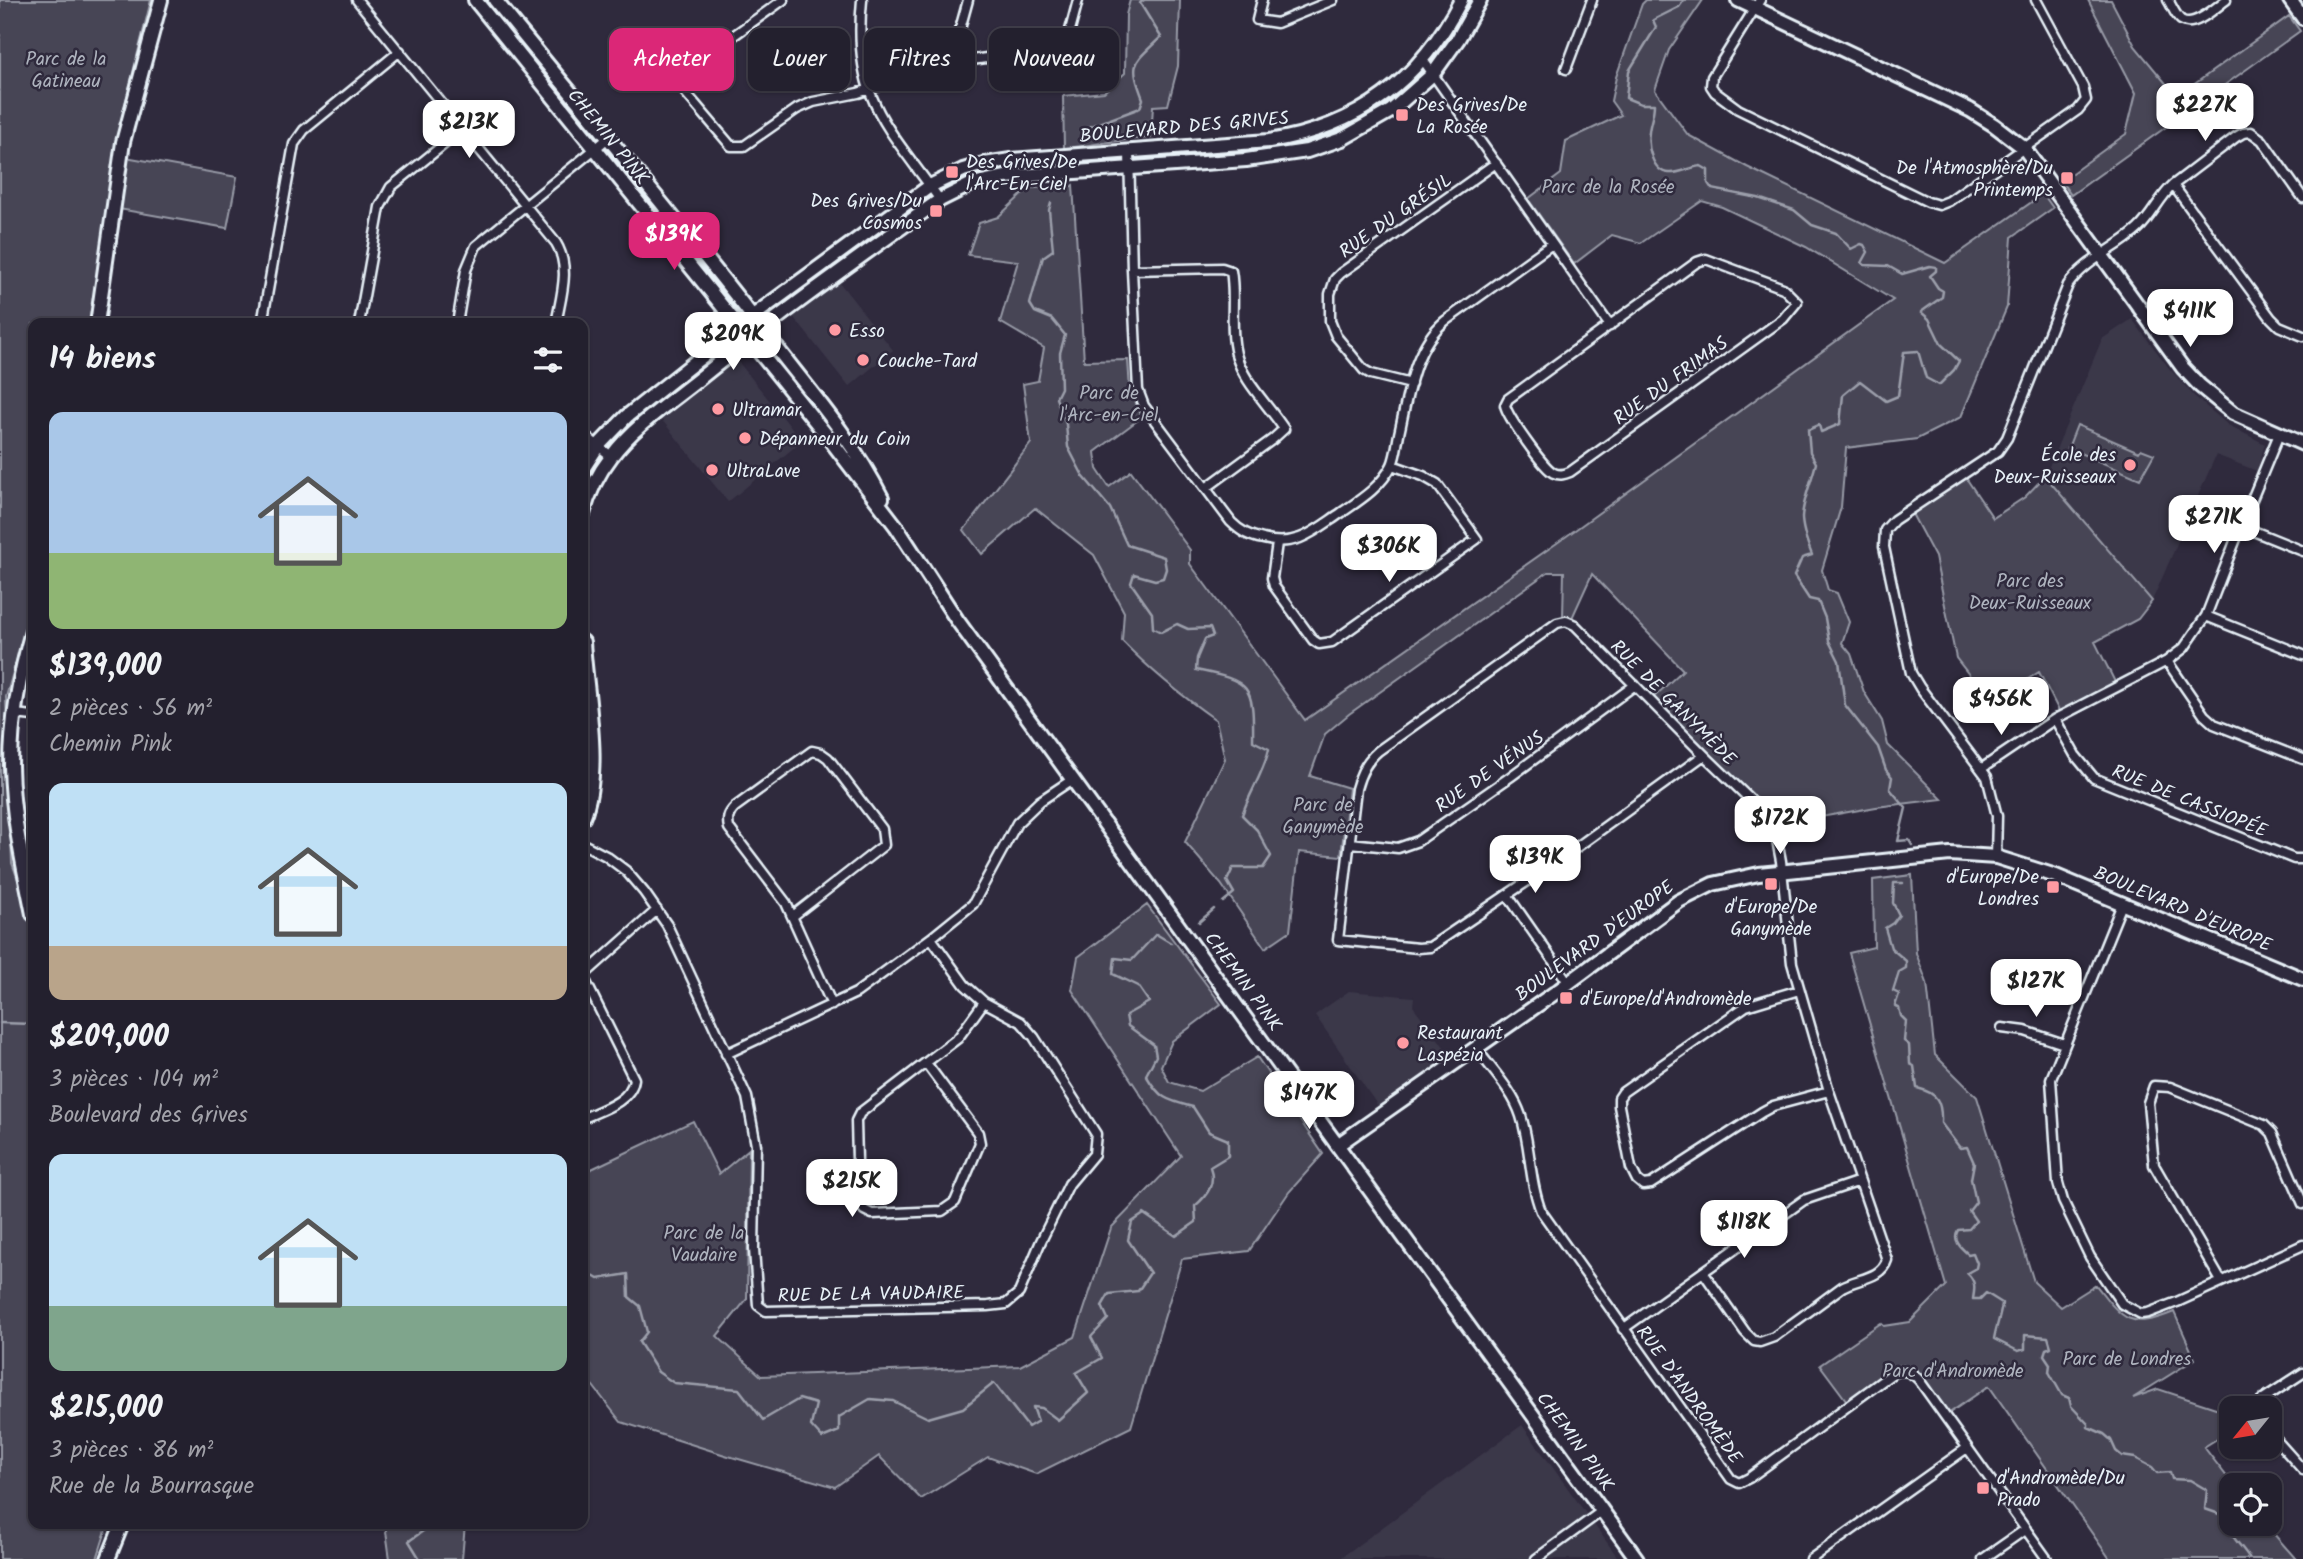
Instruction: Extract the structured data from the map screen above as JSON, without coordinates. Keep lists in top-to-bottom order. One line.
{"streets":{"street":["BOULEVARD DES GRIVES","CHEMIN PINK","RUE DU GRÉSIL","RUE DU FRIMAS","RUE DE GANYMÈDE","RUE DE VÉNUS","RUE DE CASSIOPÉE","BOULEVARD D'EUROPE","RUE DE LA VAUDAIRE","RUE D'ANDROMÈDE"]},"crossings":[["BOULEVARD DES GRIVES","CHEMIN PINK"],["CHEMIN PINK","BOULEVARD D'EUROPE"],["RUE DE GANYMÈDE","RUE DE VÉNUS"],["RUE DE GANYMÈDE","BOULEVARD D'EUROPE"],["BOULEVARD D'EUROPE","RUE D'ANDROMÈDE"]],"parks":["Parc de la Gatineau","Parc de la Rosée","Parc de l'Arc-en-Ciel","Parc des Deux-Ruisseaux","Parc de Ganymède","Parc de la Vaudaire","Parc de Londres","Parc d'Andromède"],"places":{"transit":["Des Grives/De La Rosée","Des Grives/De l'Arc-En-Ciel","De l'Atmosphère/Du Printemps","Des Grives/Du Cosmos","d'Europe/De Ganymède","d'Europe/De Londres","d'Europe/d'Andromède","d'Andromède/Du Prado"],"other":["Esso","Couche-Tard","Ultramar","Dépanneur du Coin","École des Deux-Ruisseaux","UltraLave","Restaurant Laspézia"]},"north":"bottom left","page":{"chip":["Acheter","Louer","Filtres","Nouveau"],"price":["$227K","$213K","$139K","$411K","$209K","$271K","$306K","$456K","$172K","$139K","$127K","$147K","$215K","$118K"],"heading":"14 biens","list":[{"name":"$139,000","note":"2 pièces · 56 m² · Chemin Pink"},{"name":"$209,000","note":"3 pièces · 104 m² · Boulevard des Grives"},{"name":"$215,000","note":"3 pièces · 86 m² · Rue de la Bourrasque"}]}}
